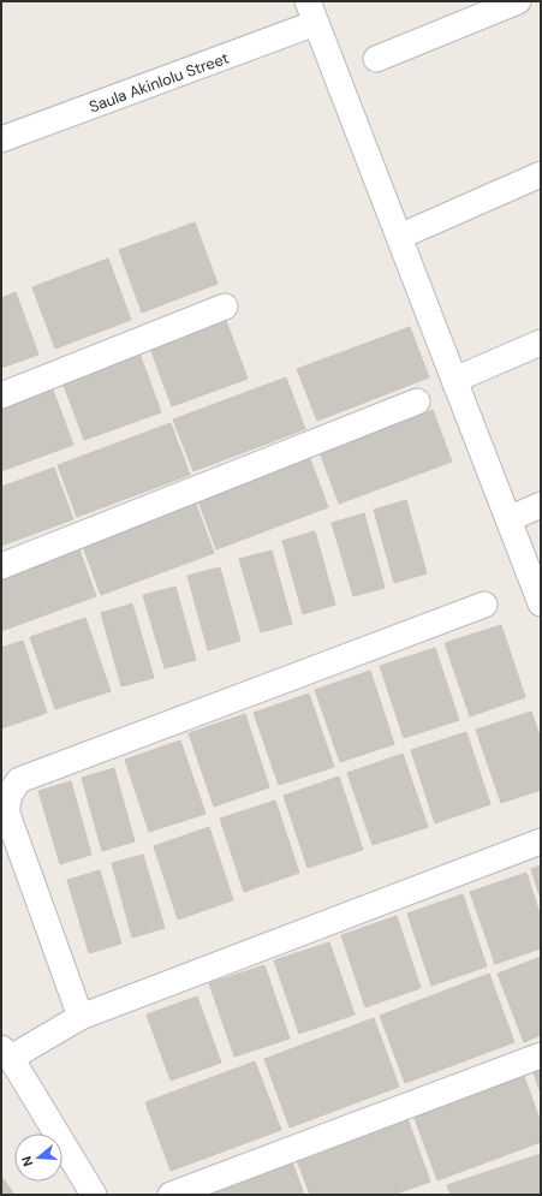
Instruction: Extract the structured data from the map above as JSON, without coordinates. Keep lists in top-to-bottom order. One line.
{"streets":{"street":["Saula Akinlolu Street"]},"north":"left"}
